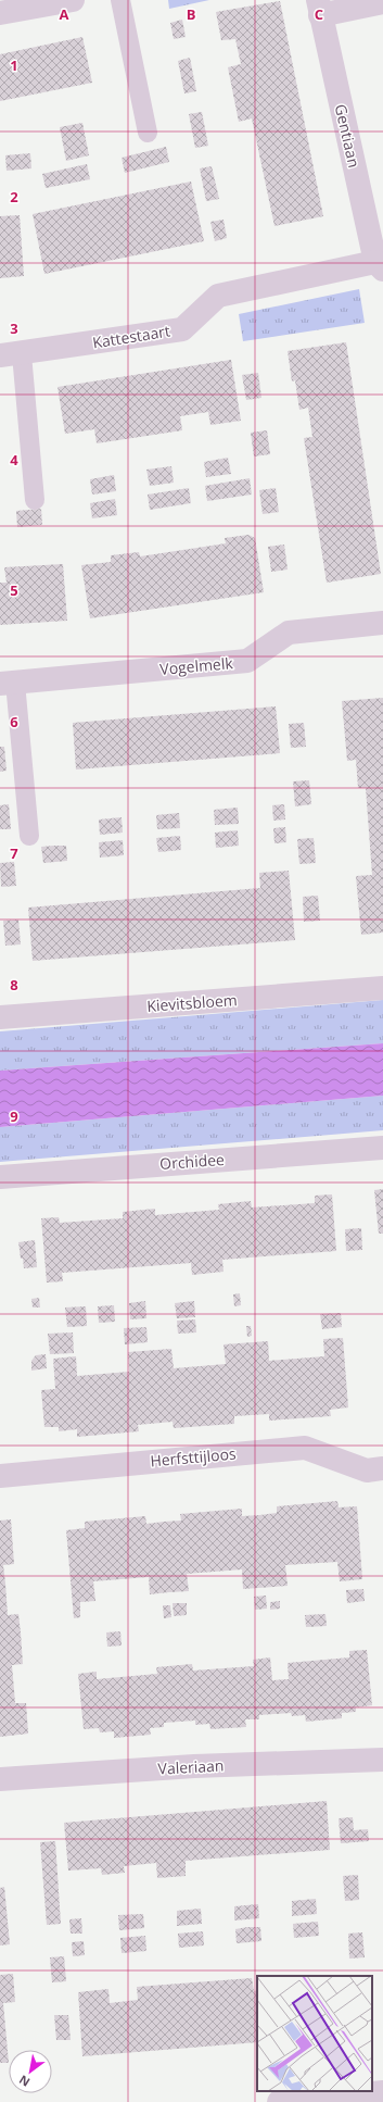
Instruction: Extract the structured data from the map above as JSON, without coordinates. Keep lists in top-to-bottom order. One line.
{"streets":{"street":["Gentiaan","Kattestaart","Vogelmelk","Kievitsbloem","Orchidee","Herfsttijloos","Valeriaan"]},"crossings":[["Gentiaan","Kattestaart"]],"north":"bottom left","grid":{"columns":["A","B","C"],"rows":["1","2","3","4","5","6","7","8","9"]}}
